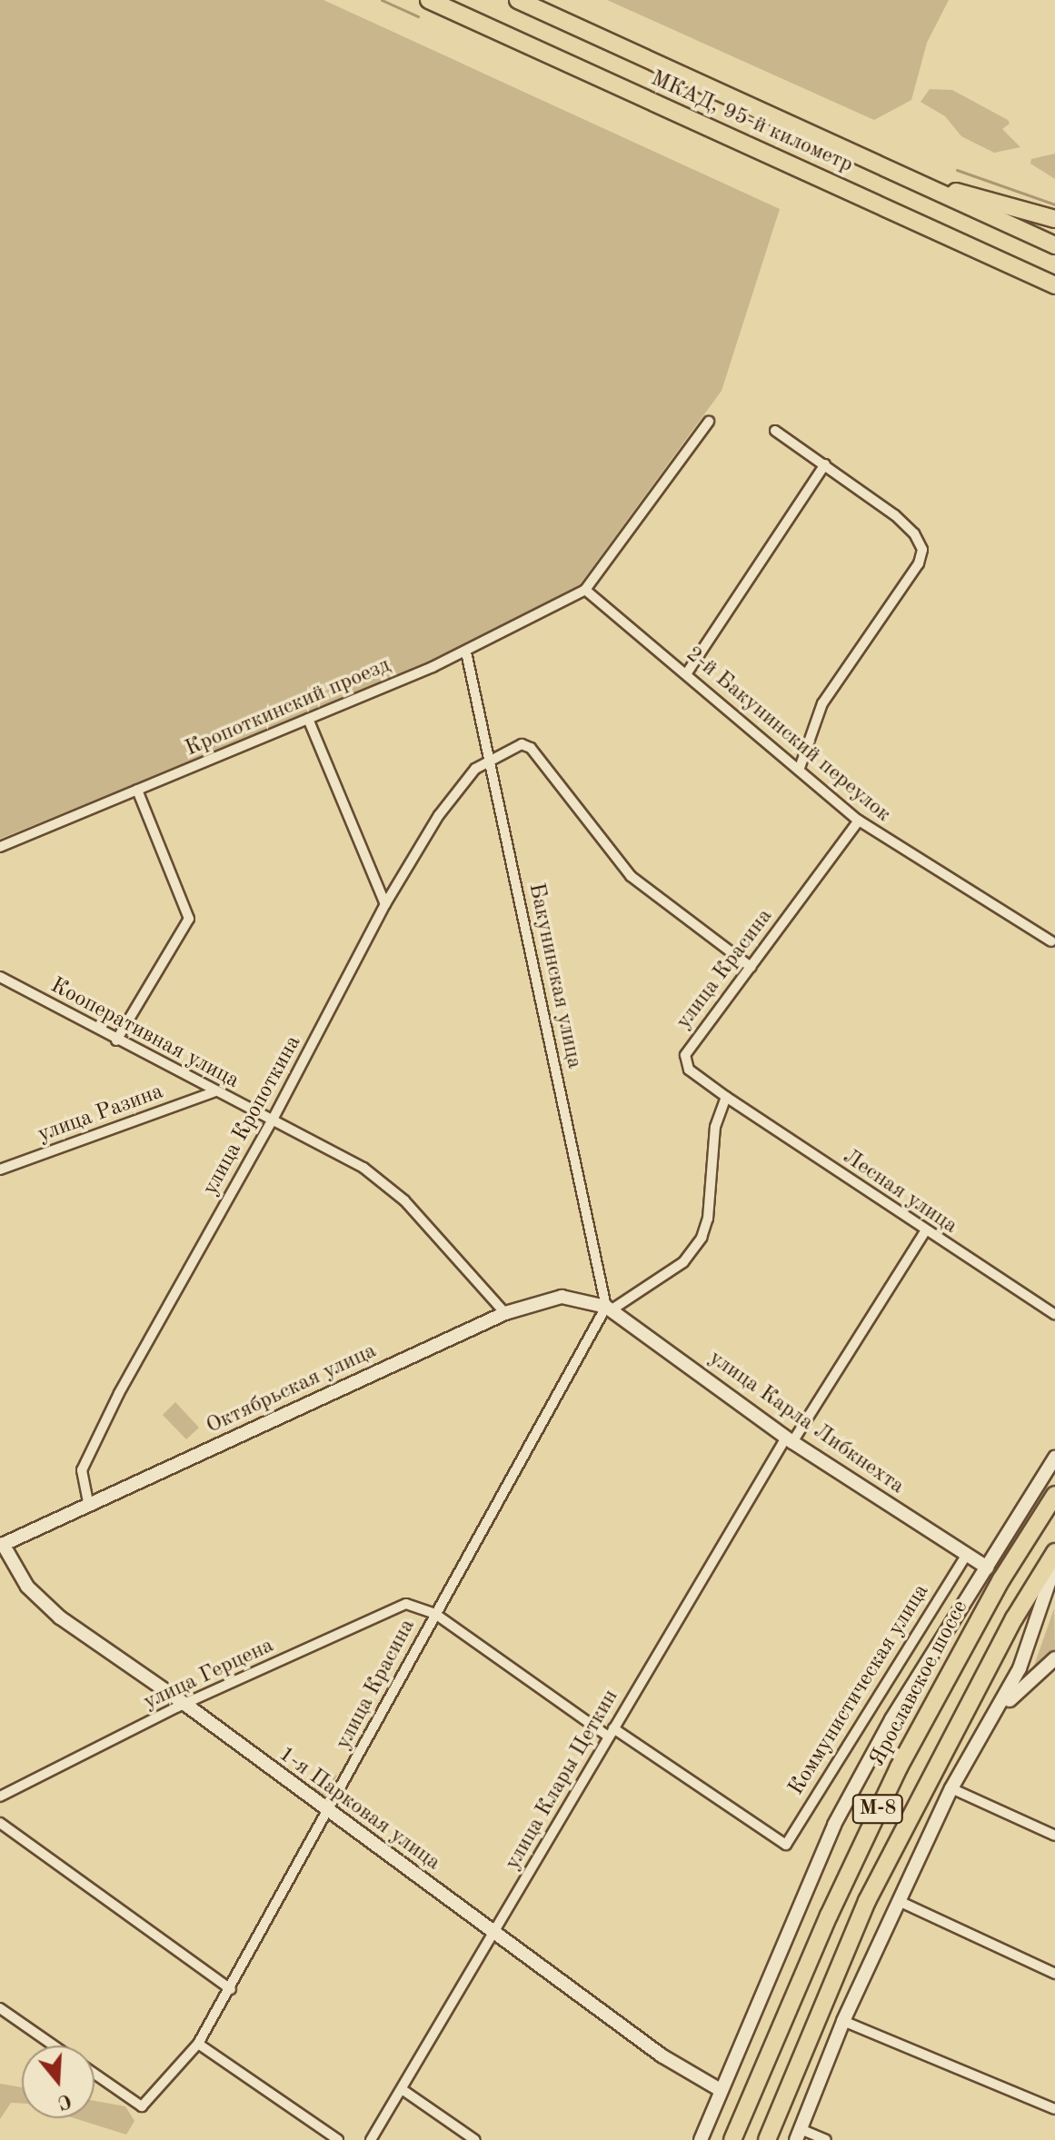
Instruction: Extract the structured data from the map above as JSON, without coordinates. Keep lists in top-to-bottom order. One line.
{"streets":{"highway":["МКАД, 95-й километр","Ярославское шоссе","М-8"],"street":["Кропоткинский проезд","2-й Бакунинский переулок","улица Красина","Бакунинская улица","Кооперативная улица","улица Разина","улица Кропоткина","Лесная улица","Октябрьская улица","улица Карла Либкнехта","улица Герцена","Коммунистическая улица","улица Клары Цеткин","1-я Парковая улица"]},"crossings":[["Кропоткинский проезд","2-й Бакунинский переулок"],["Кропоткинский проезд","Бакунинская улица"],["2-й Бакунинский переулок","улица Красина"],["улица Красина","Бакунинская улица"],["улица Красина","улица Кропоткина"],["улица Красина","Лесная улица"],["улица Красина","Октябрьская улица"],["улица Красина","улица Карла Либкнехта"],["улица Красина","улица Герцена"],["улица Красина","1-я Парковая улица"],["Бакунинская улица","улица Кропоткина"],["Бакунинская улица","Октябрьская улица"],["Бакунинская улица","улица Карла Либкнехта"],["Кооперативная улица","улица Разина"],["Кооперативная улица","улица Кропоткина"],["Кооперативная улица","Октябрьская улица"],["улица Кропоткина","Октябрьская улица"],["Лесная улица","улица Клары Цеткин"],["Октябрьская улица","улица Карла Либкнехта"],["Октябрьская улица","1-я Парковая улица"],["улица Карла Либкнехта","Коммунистическая улица"],["улица Карла Либкнехта","улица Клары Цеткин"],["улица Герцена","1-я Парковая улица"],["Коммунистическая улица","улица Клары Цеткин"],["улица Клары Цеткин","1-я Парковая улица"]],"north":"bottom"}
